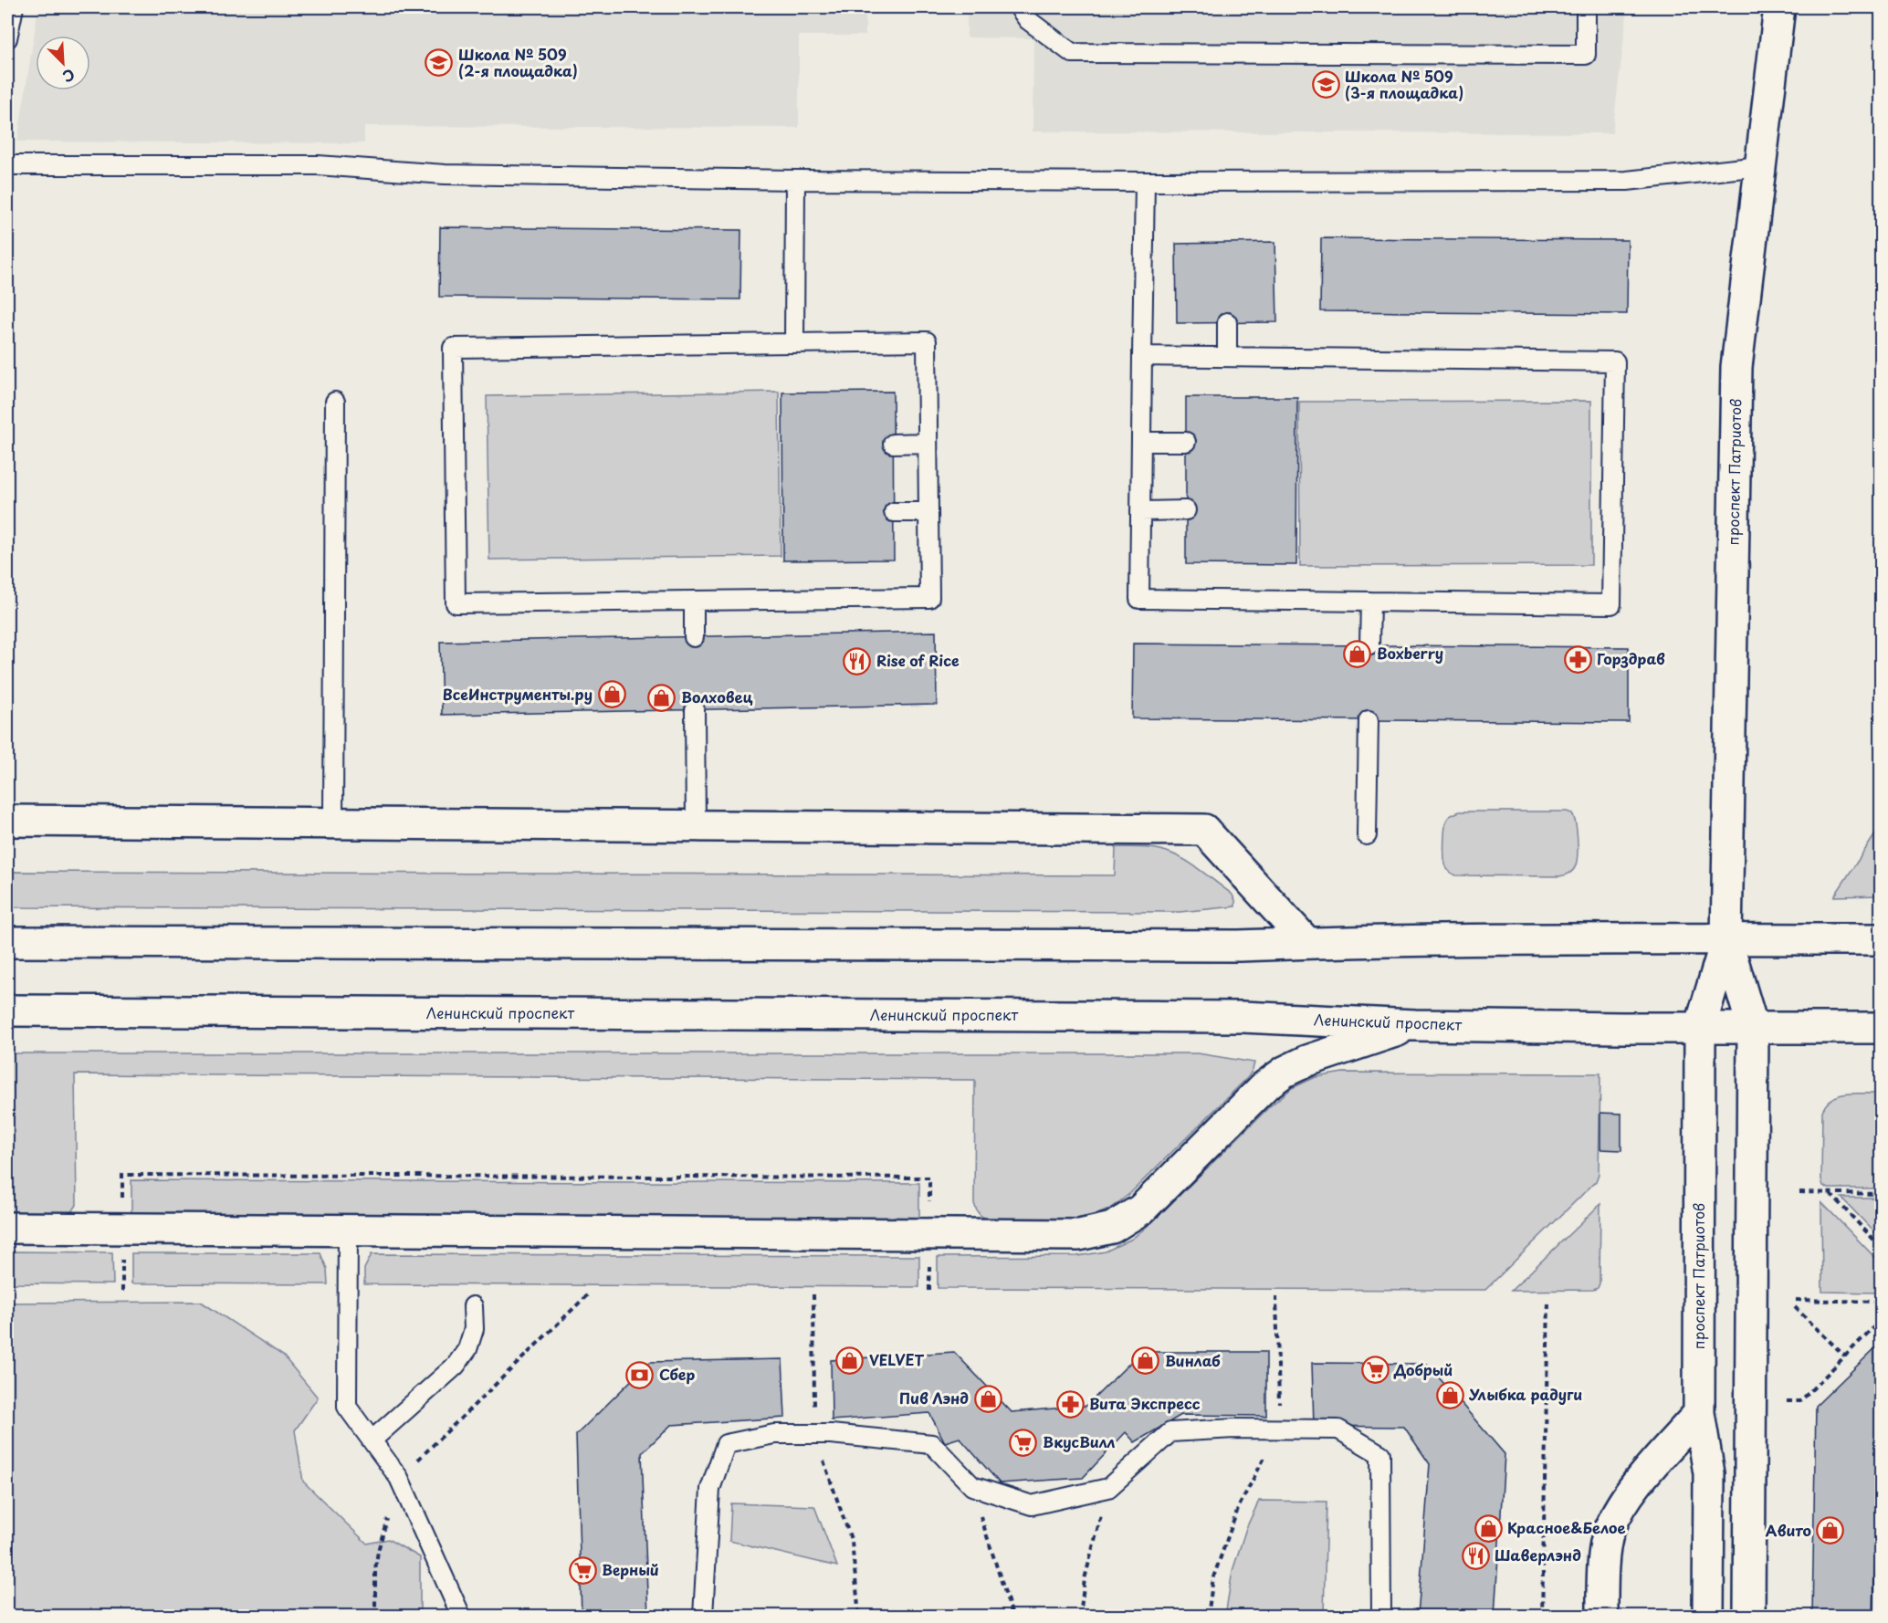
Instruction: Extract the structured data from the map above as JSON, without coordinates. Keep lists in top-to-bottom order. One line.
{"streets":{"street":["проспект Патриотов","Ленинский проспект"]},"crossings":[["проспект Патриотов","Ленинский проспект"]],"places":{"school or university":["Школа № 509 (2-я площадка)","Школа № 509 (3-я площадка)"],"shop":["Boxberry","ВсеИнструменты.ру","Волховец","VELVET","Винлаб","Улыбка радуги","Пив Лэнд","Красное&Белое","Авито"],"pharmacy":["Горздрав","Вита Экспресс"],"restaurant":["Rise of Rice","Шаверлэнд"],"supermarket":["Добрый","ВкусВилл","Верный"],"bank":["Сбер"]},"north":"bottom right"}
